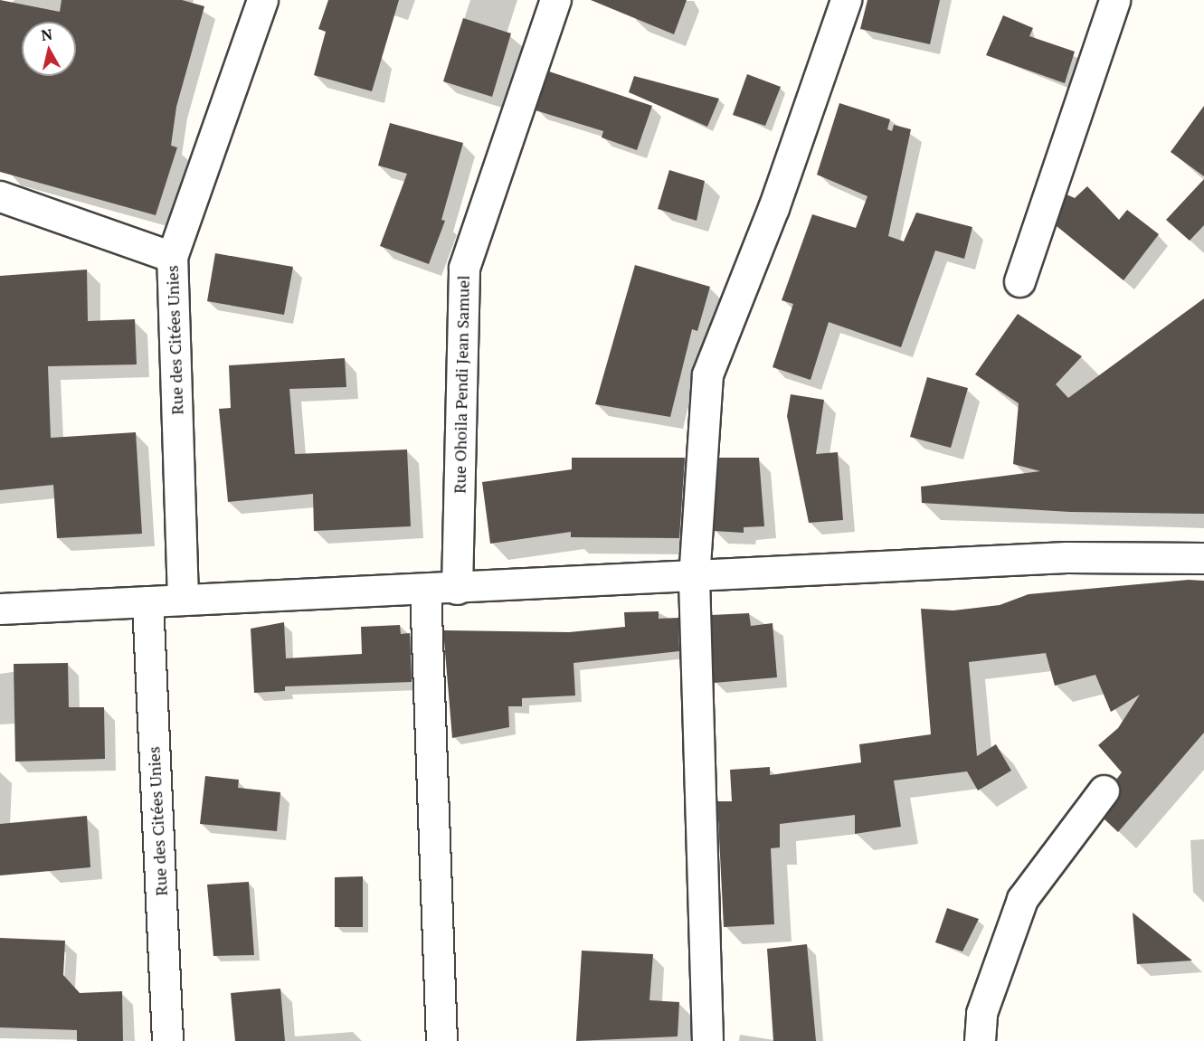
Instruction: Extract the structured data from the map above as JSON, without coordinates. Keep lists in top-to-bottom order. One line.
{"streets":{"street":["Rue des Citées Unies","Rue Ohoila Pendi Jean Samuel"]},"north":"top"}
